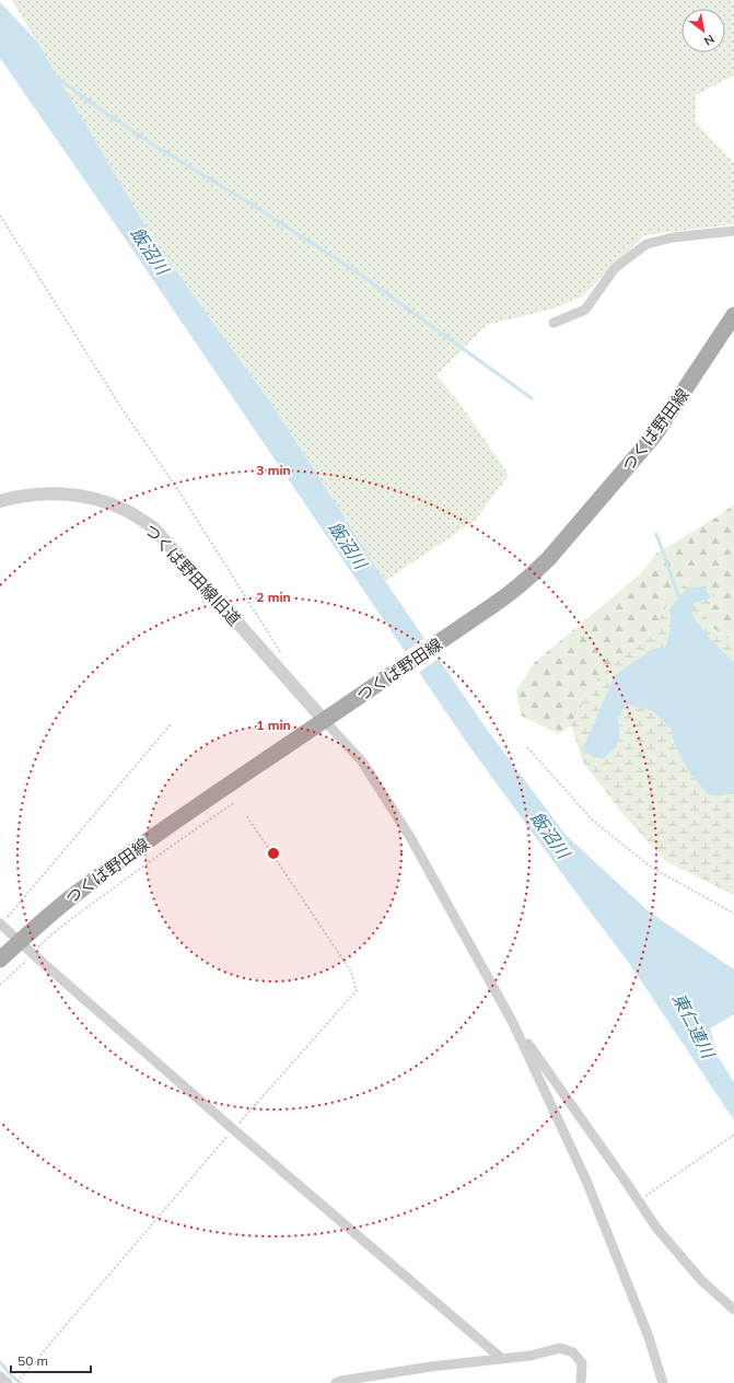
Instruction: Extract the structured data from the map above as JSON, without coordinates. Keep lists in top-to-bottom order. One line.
{"streets":{"main road":["つくば野田線"],"street":["つくば野田線旧道"]},"crossings":[["つくば野田線","つくば野田線旧道"]],"water":["飯沼川","東仁連川"],"scale_bar":"50 m","north":"bottom right","rings":["3 min","2 min","1 min"]}
